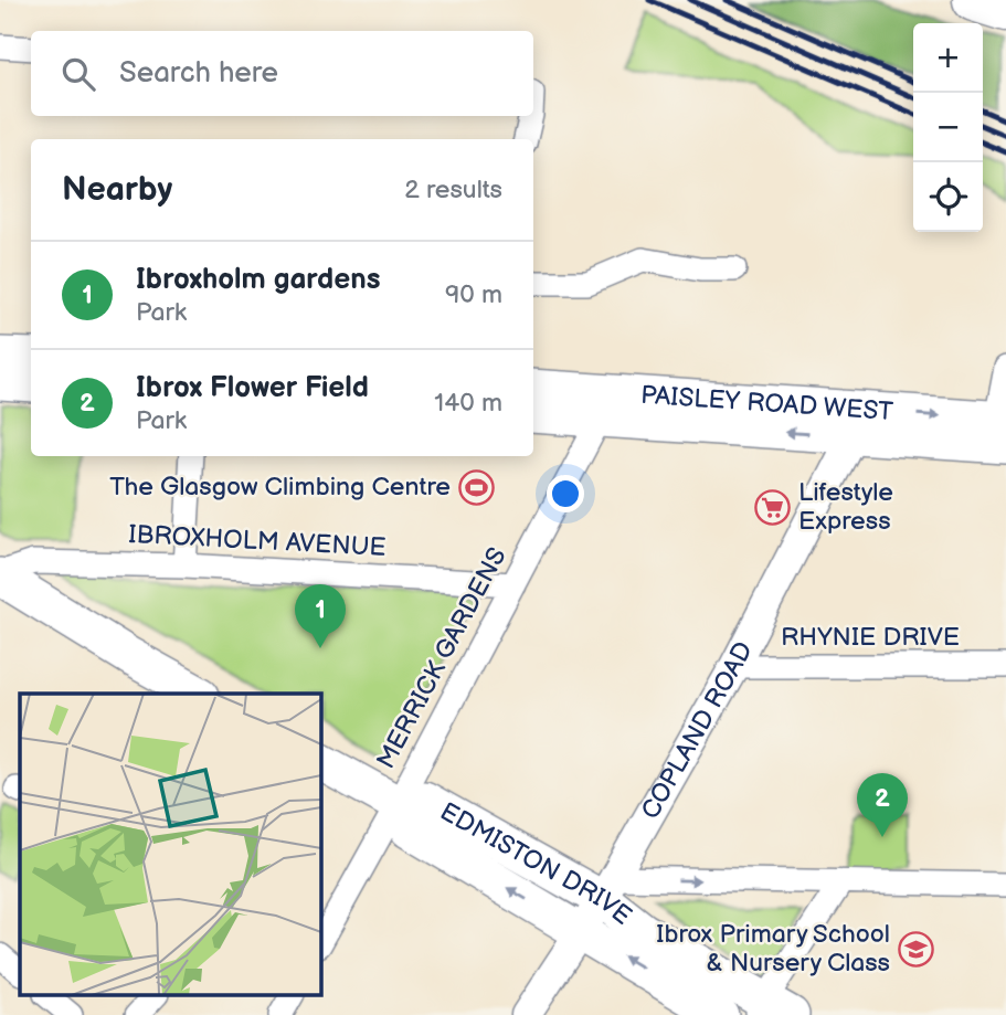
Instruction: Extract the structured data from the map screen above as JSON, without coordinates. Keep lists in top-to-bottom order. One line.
{"streets":{"main road":["PAISLEY ROAD WEST","EDMISTON DRIVE"],"street":["IBROXHOLM AVENUE","RHYNIE DRIVE","MERRICK GARDENS","COPLAND ROAD"]},"crossings":[["PAISLEY ROAD WEST","MERRICK GARDENS"],["PAISLEY ROAD WEST","COPLAND ROAD"],["IBROXHOLM AVENUE","MERRICK GARDENS"],["RHYNIE DRIVE","COPLAND ROAD"],["MERRICK GARDENS","EDMISTON DRIVE"],["COPLAND ROAD","EDMISTON DRIVE"]],"places":{"sports":["The Glasgow Climbing Centre"],"supermarket":["Lifestyle Express"],"school or university":["Ibrox Primary School & Nursery Class"]},"page":{"map_buttons":["+","−"],"search":"Search here","heading":["Nearby","2 results"],"list":[{"mark":"1","name":"Ibroxholm gardens","note":"Park","value":"90 m"},{"mark":"2","name":"Ibrox Flower Field","note":"Park","value":"140 m"}],"pins":["1","2"]}}
